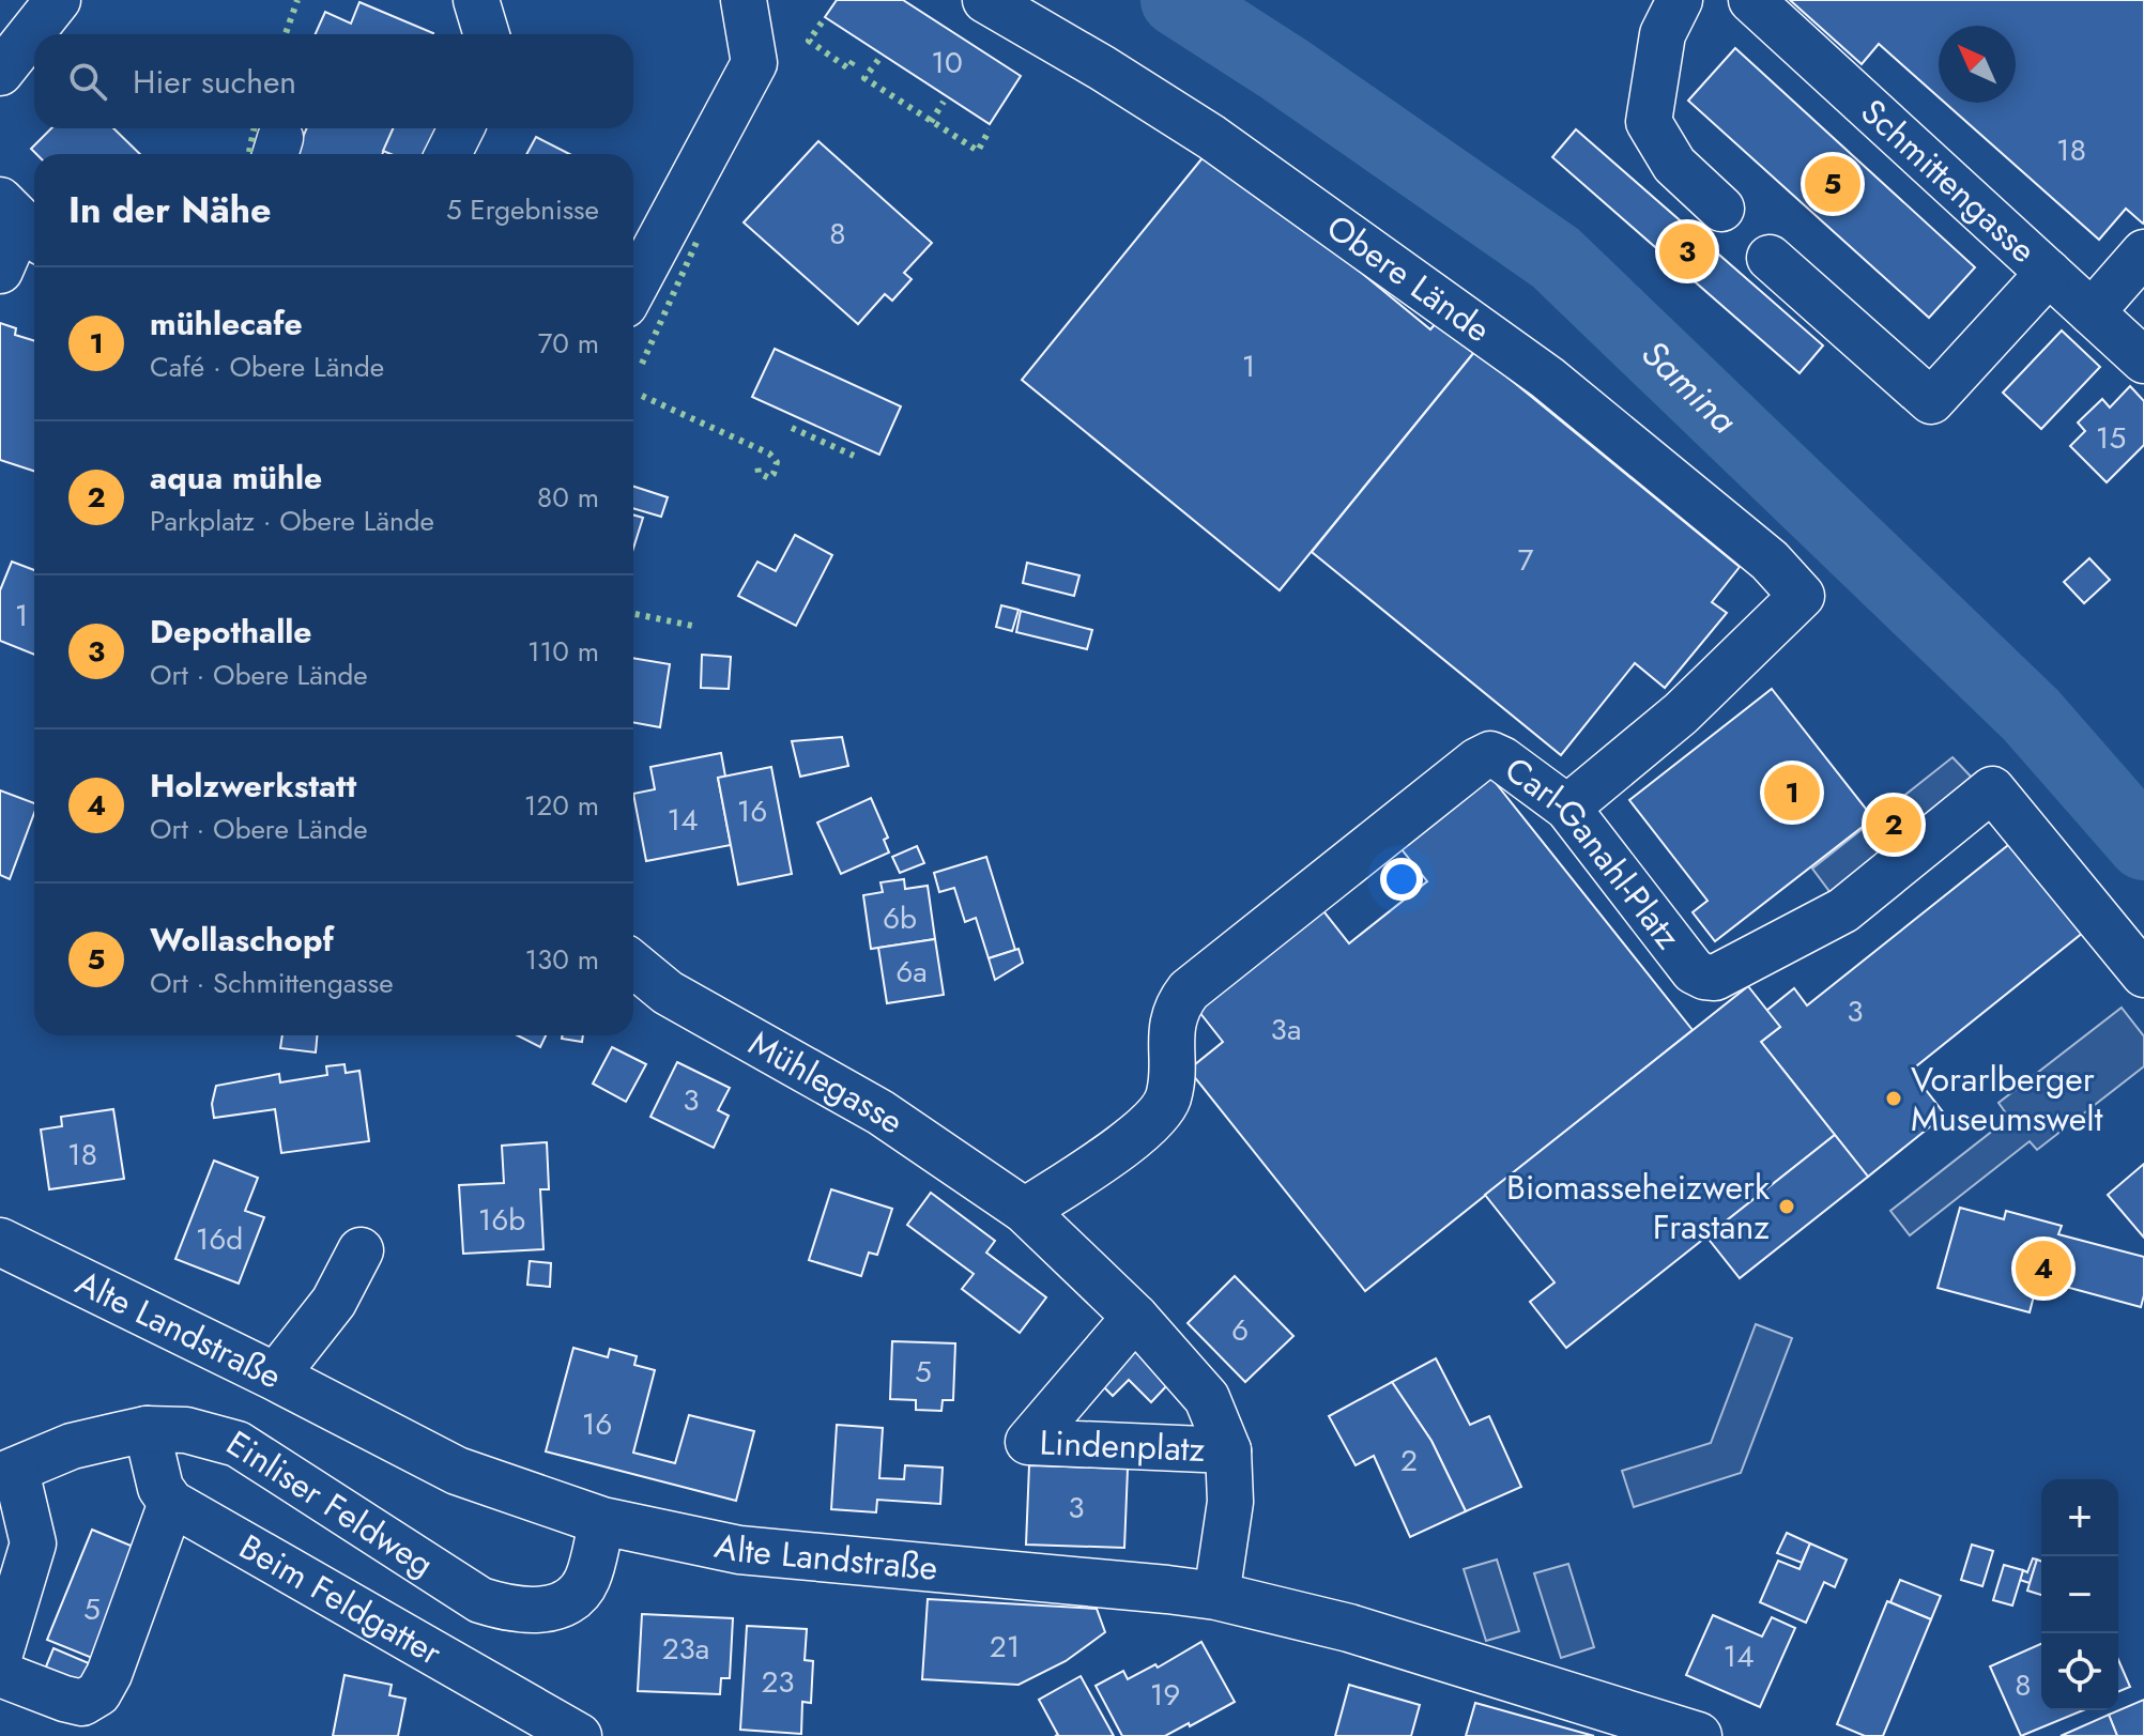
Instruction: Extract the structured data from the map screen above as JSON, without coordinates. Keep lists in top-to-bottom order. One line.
{"streets":{"main road":["Alte Landstraße"],"street":["Schmittengasse","Obere Lände","Carl-Ganahl-Platz","Mühlegasse","Lindenplatz","Einliser Feldweg","Beim Feldgatter"]},"crossings":[["Obere Lände","Carl-Ganahl-Platz"],["Carl-Ganahl-Platz","Mühlegasse"],["Carl-Ganahl-Platz","Lindenplatz"],["Mühlegasse","Lindenplatz"],["Alte Landstraße","Lindenplatz"],["Alte Landstraße","Einliser Feldweg"]],"water":["Samina"],"places":["Vorarlberger Museumswelt","Biomasseheizwerk Frastanz"],"house_numbers":["10","18","8","1","15","7","1","16","14","6b","6a","3","3a","3","18","16b","16d","6","5","16","2","3","5","21","23a","14","23","8","19"],"north":"top left","page":{"search":"Hier suchen","pins":["5","3","1","2","4"],"heading":["In der Nähe","5 Ergebnisse"],"list":[{"mark":"1","name":"mühlecafe","note":"Café · Obere Lände","value":"70 m"},{"mark":"2","name":"aqua mühle","note":"Parkplatz · Obere Lände","value":"80 m"},{"mark":"3","name":"Depothalle","note":"Ort · Obere Lände","value":"110 m"},{"mark":"4","name":"Holzwerkstatt","note":"Ort · Obere Lände","value":"120 m"},{"mark":"5","name":"Wollaschopf","note":"Ort · Schmittengasse","value":"130 m"}],"map_buttons":["+","−"]}}
